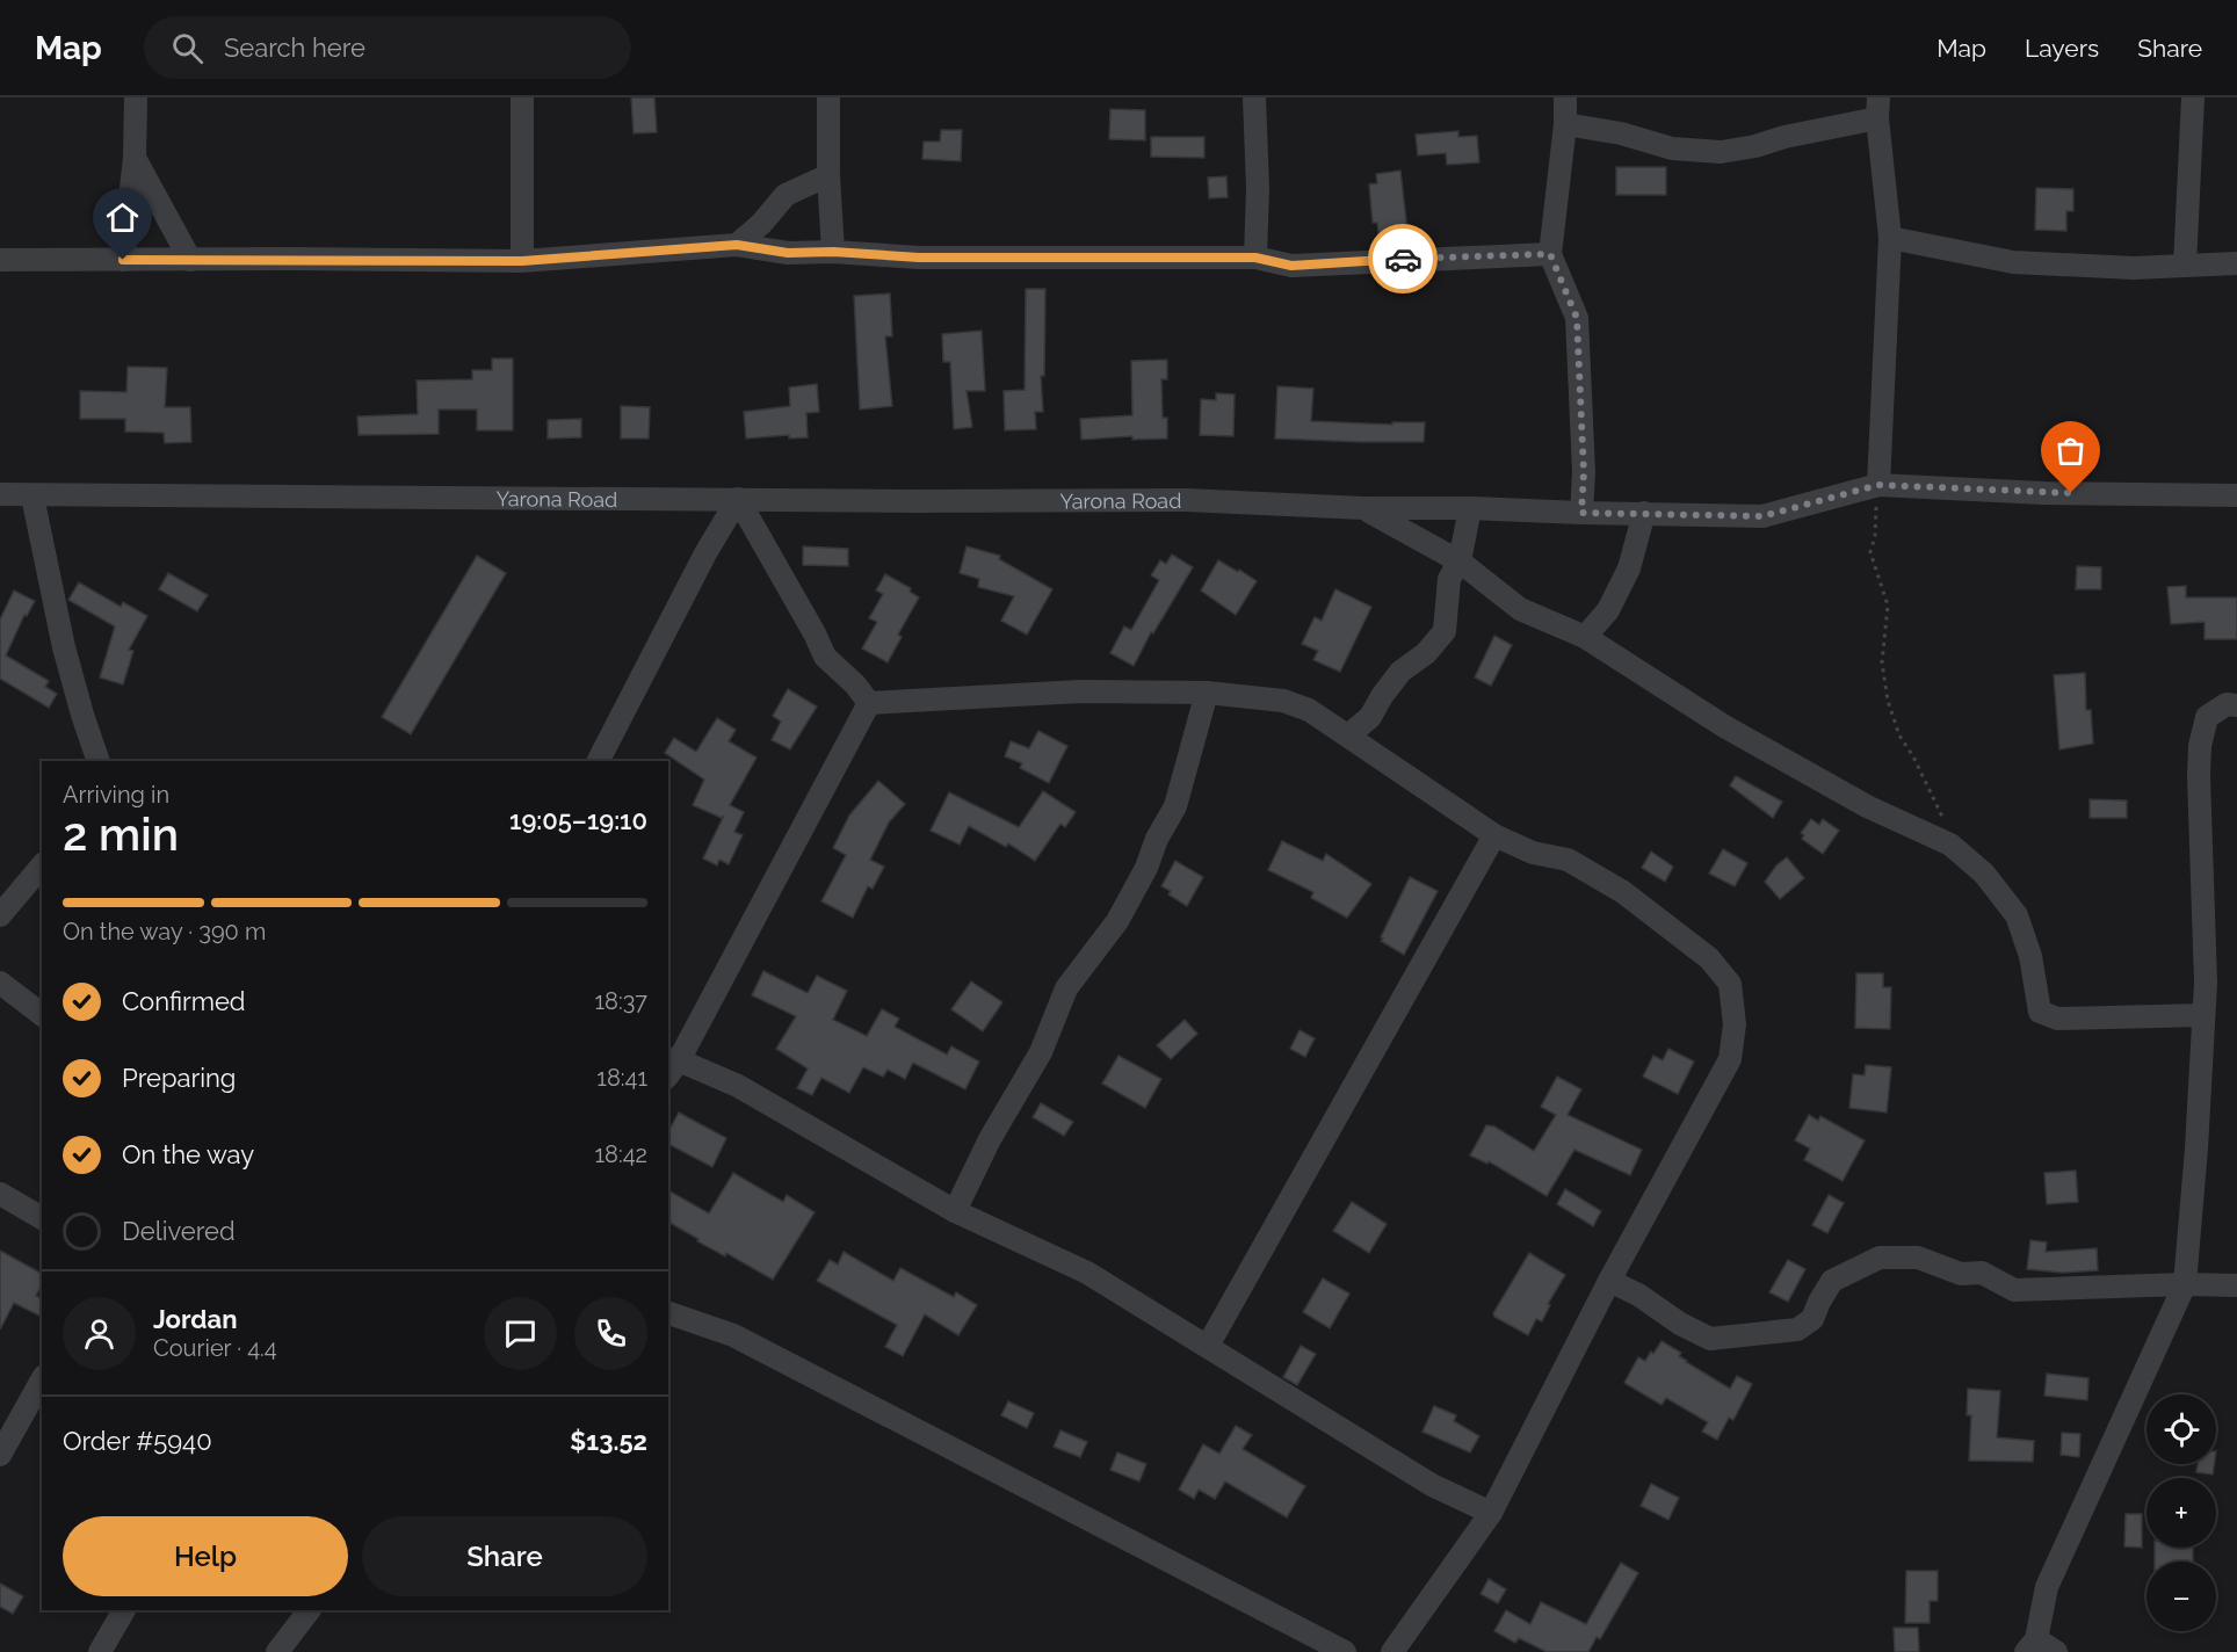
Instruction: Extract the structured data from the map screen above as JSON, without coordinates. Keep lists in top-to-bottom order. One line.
{"streets":{"street":["Yarona Road"]},"page":{"header":"Map","search":"Search here","nav":["Map","Layers","Share"],"heading":["2 min","Arriving in","19:05–19:10"],"panel":["Jordan","Courier · 4.4","Order #5940","$13.52"],"bar":"On the way · 390 m","list":[["Confirmed","18:37"],["Preparing","18:41"],["On the way","18:42"],"Delivered"],"map_buttons":["+","−"],"buttons":["Help","Share"]}}
